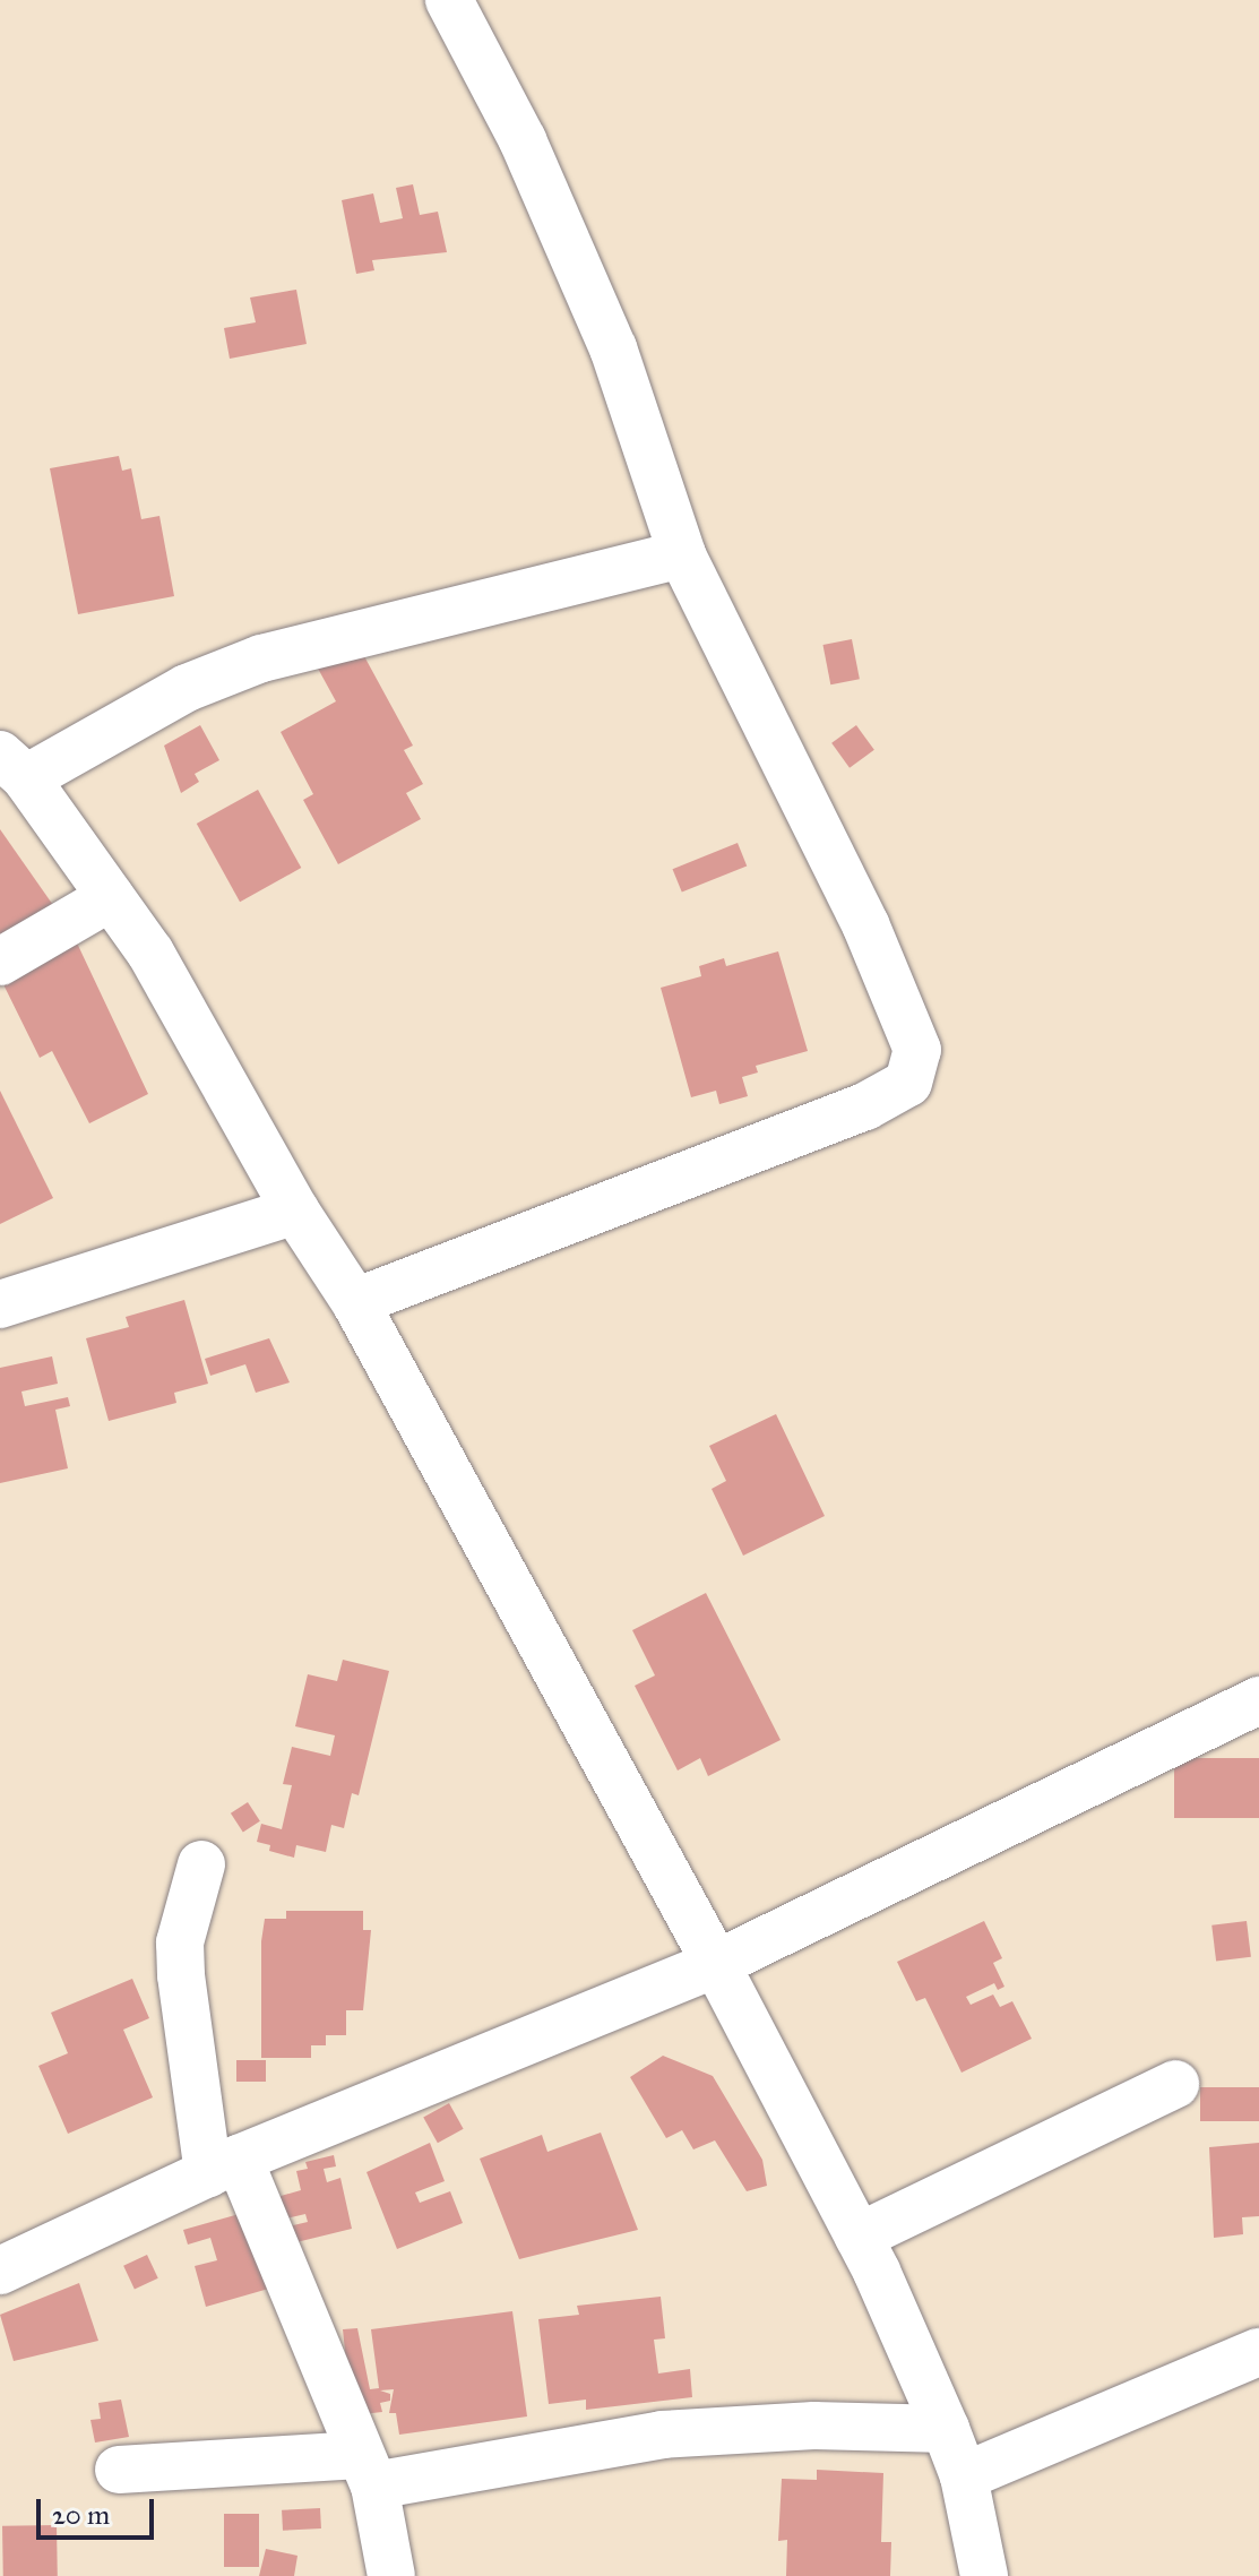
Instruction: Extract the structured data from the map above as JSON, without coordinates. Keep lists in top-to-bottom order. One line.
{"scale_bar":"20 m"}
